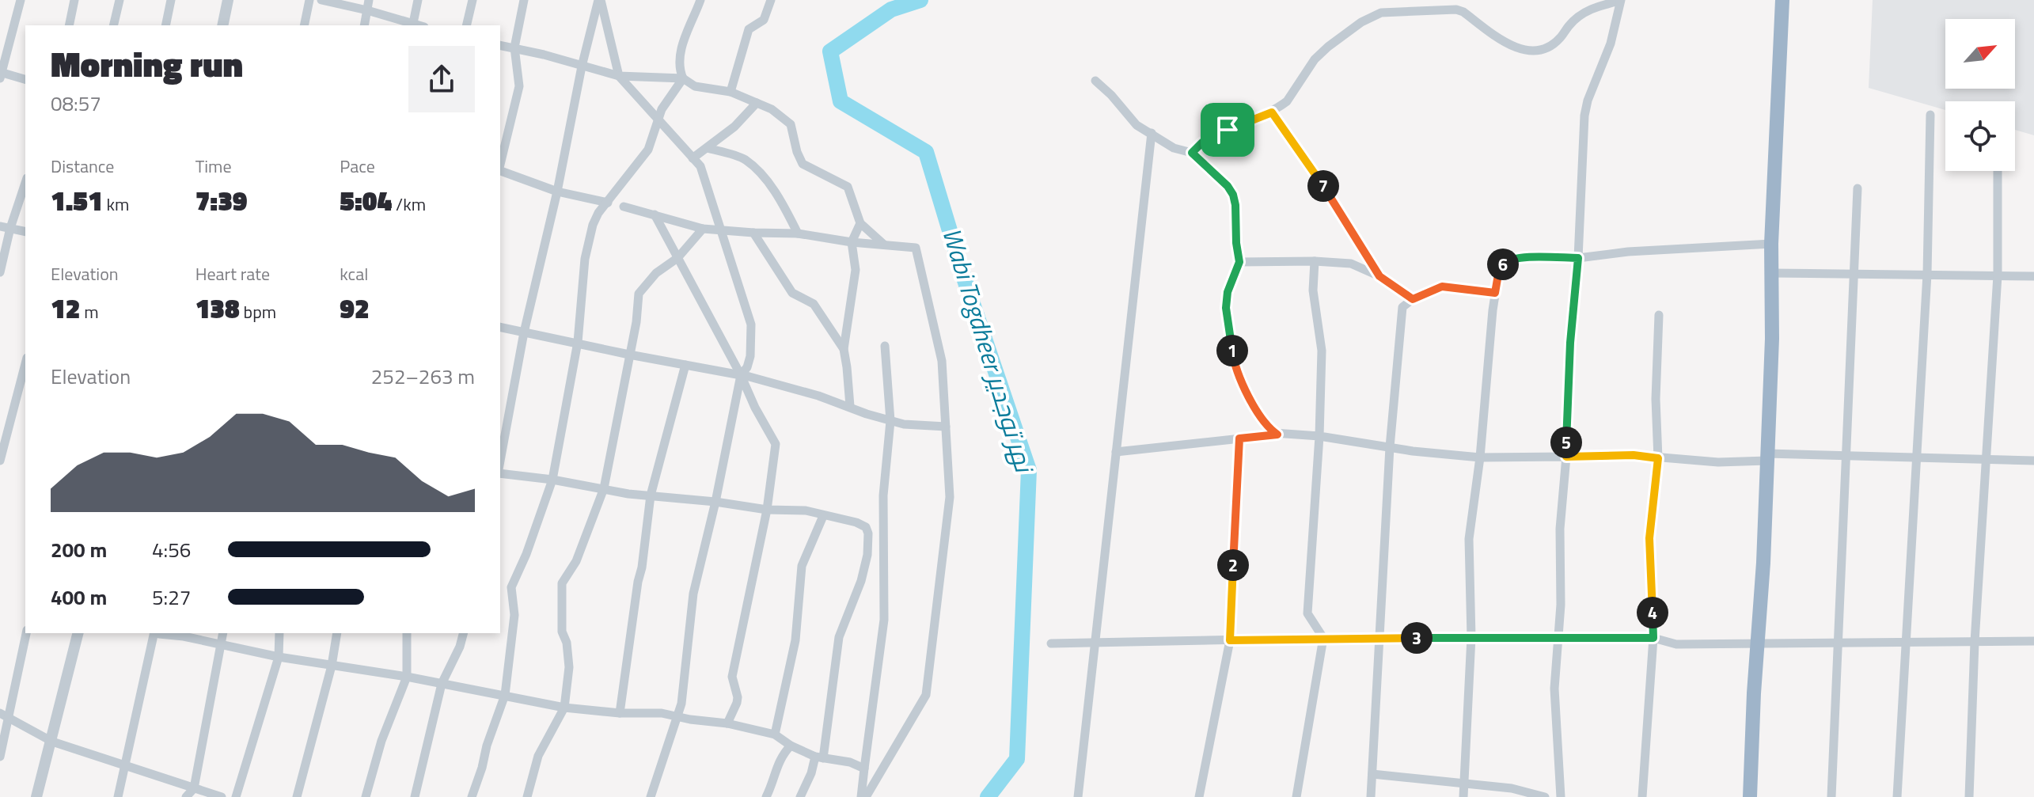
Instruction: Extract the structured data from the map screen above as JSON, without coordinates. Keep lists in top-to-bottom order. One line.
{"water":["Wabi Togdheer نهر توجدير"],"north":"top right","page":{"heading":["Morning run","08:57"],"stats":[["Distance","1.51 km"],["Time","7:39"],["Pace","5:04 /km"],["Elevation","12 m"],["Heart rate","138 bpm"],["kcal","92"]],"pins":["7","6","1","5","2","4","3"],"chart":["Elevation","252–263 m"],"list":[{"name":"200 m","note":"4:56"},{"name":"400 m","note":"5:27"}]}}
